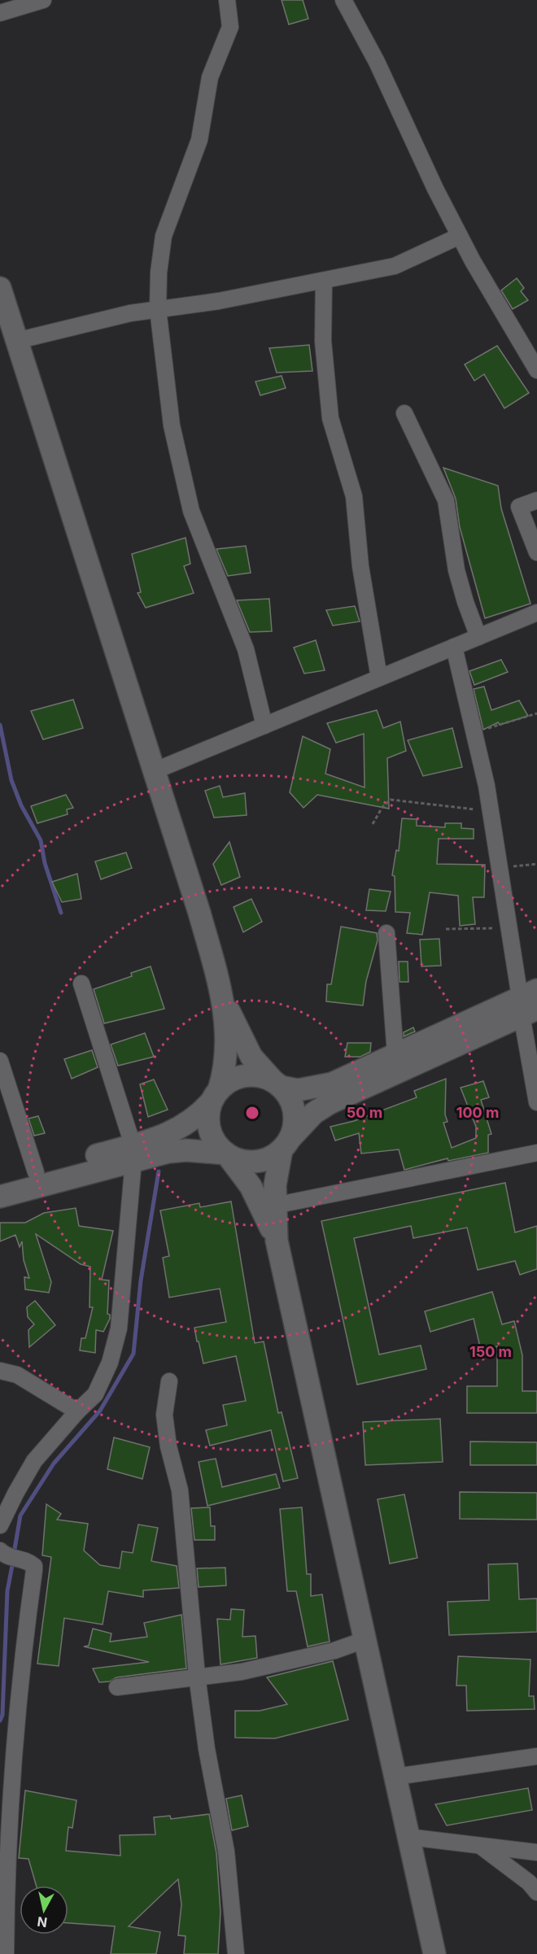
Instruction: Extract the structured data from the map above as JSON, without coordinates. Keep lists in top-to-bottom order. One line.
{"north":"bottom","rings":["50 m","100 m","150 m"]}
